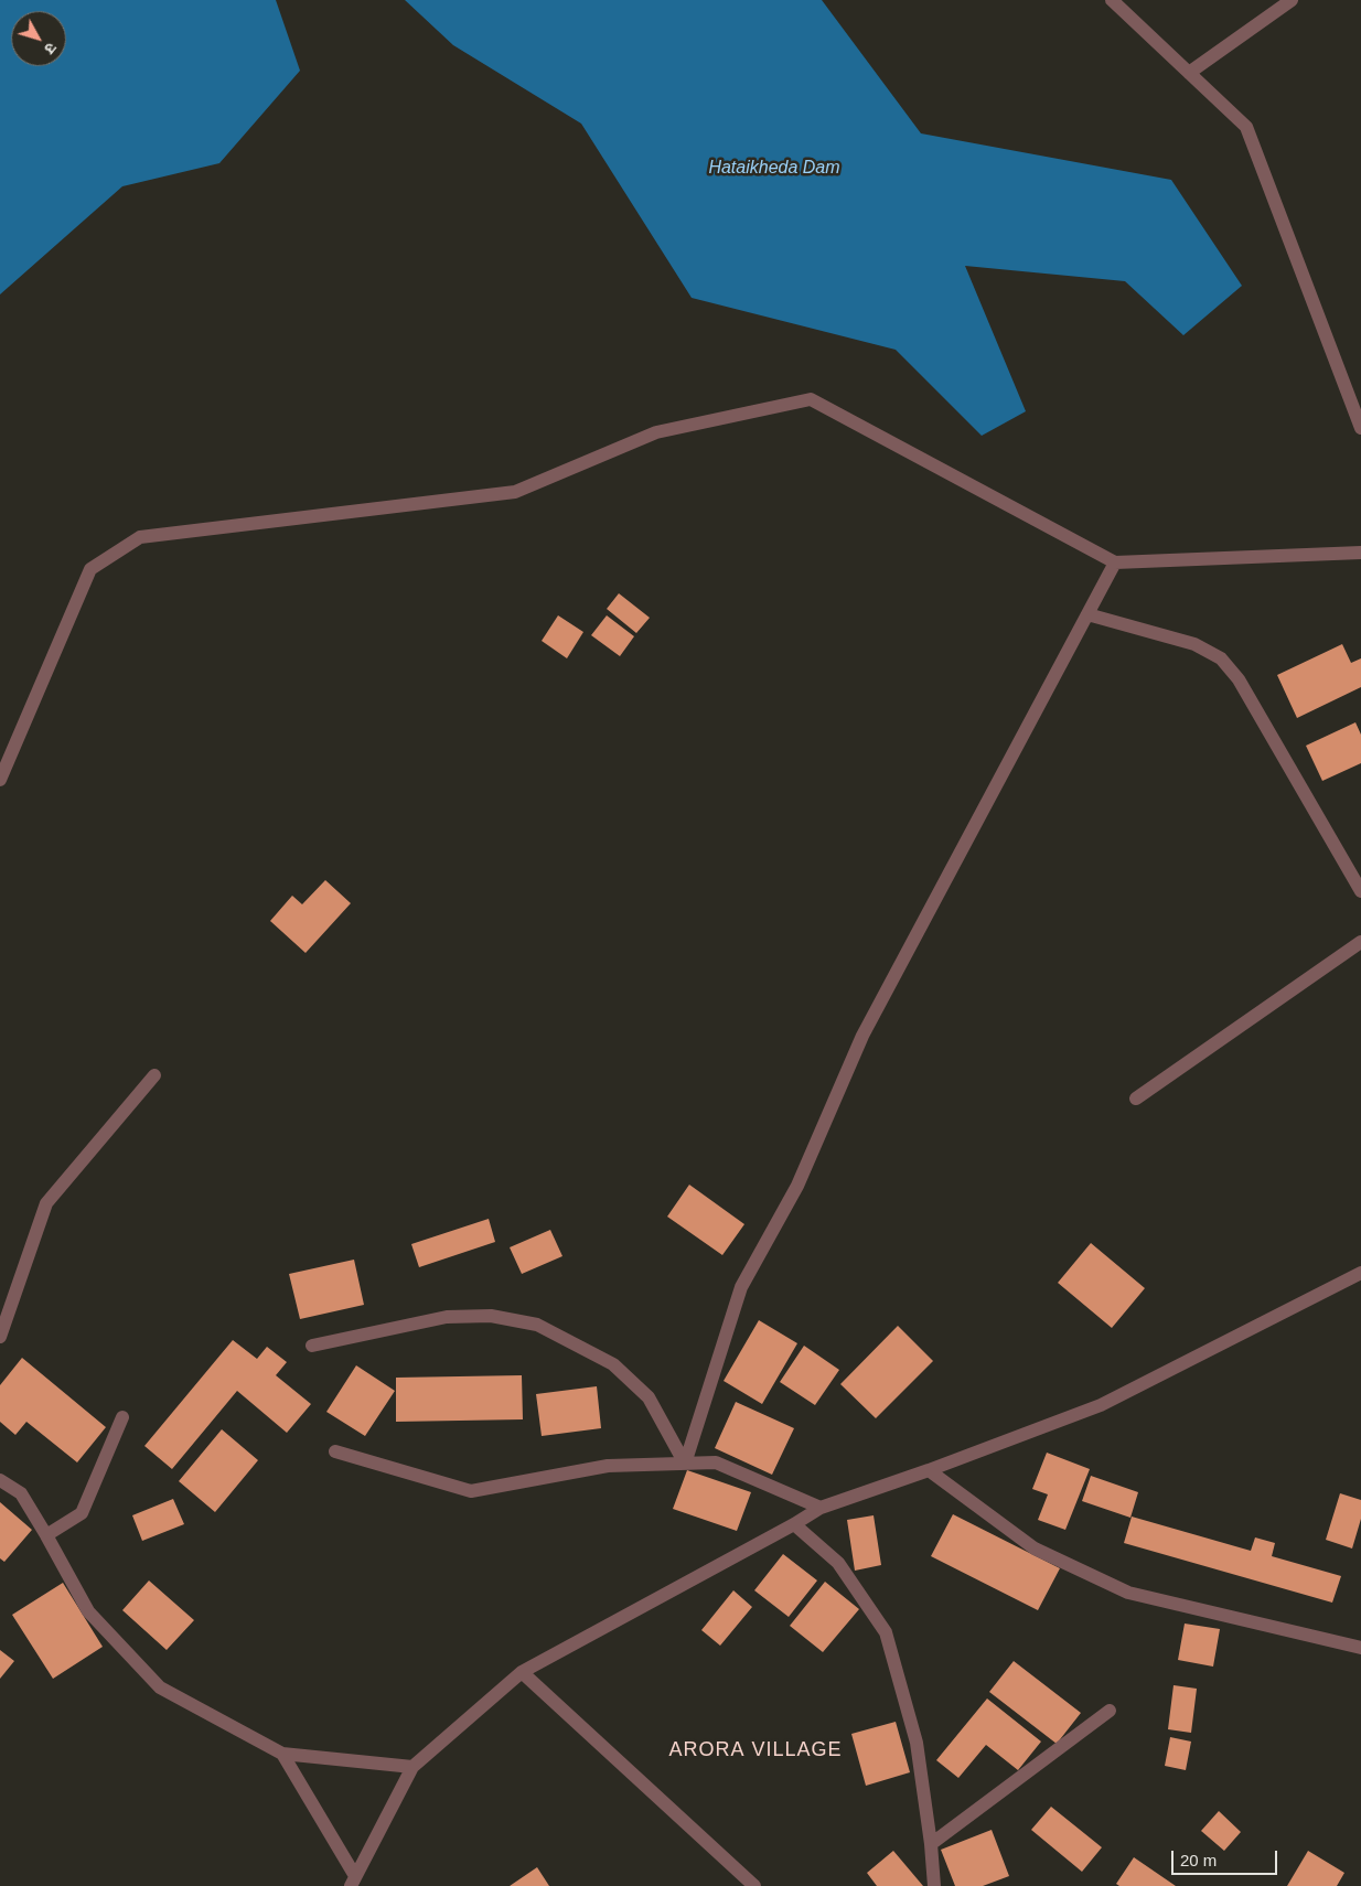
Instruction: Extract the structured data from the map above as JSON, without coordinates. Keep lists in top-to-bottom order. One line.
{"districts":["ARORA VILLAGE"],"water":["Hataikheda Dam"],"scale_bar":"20 m","north":"bottom right"}
